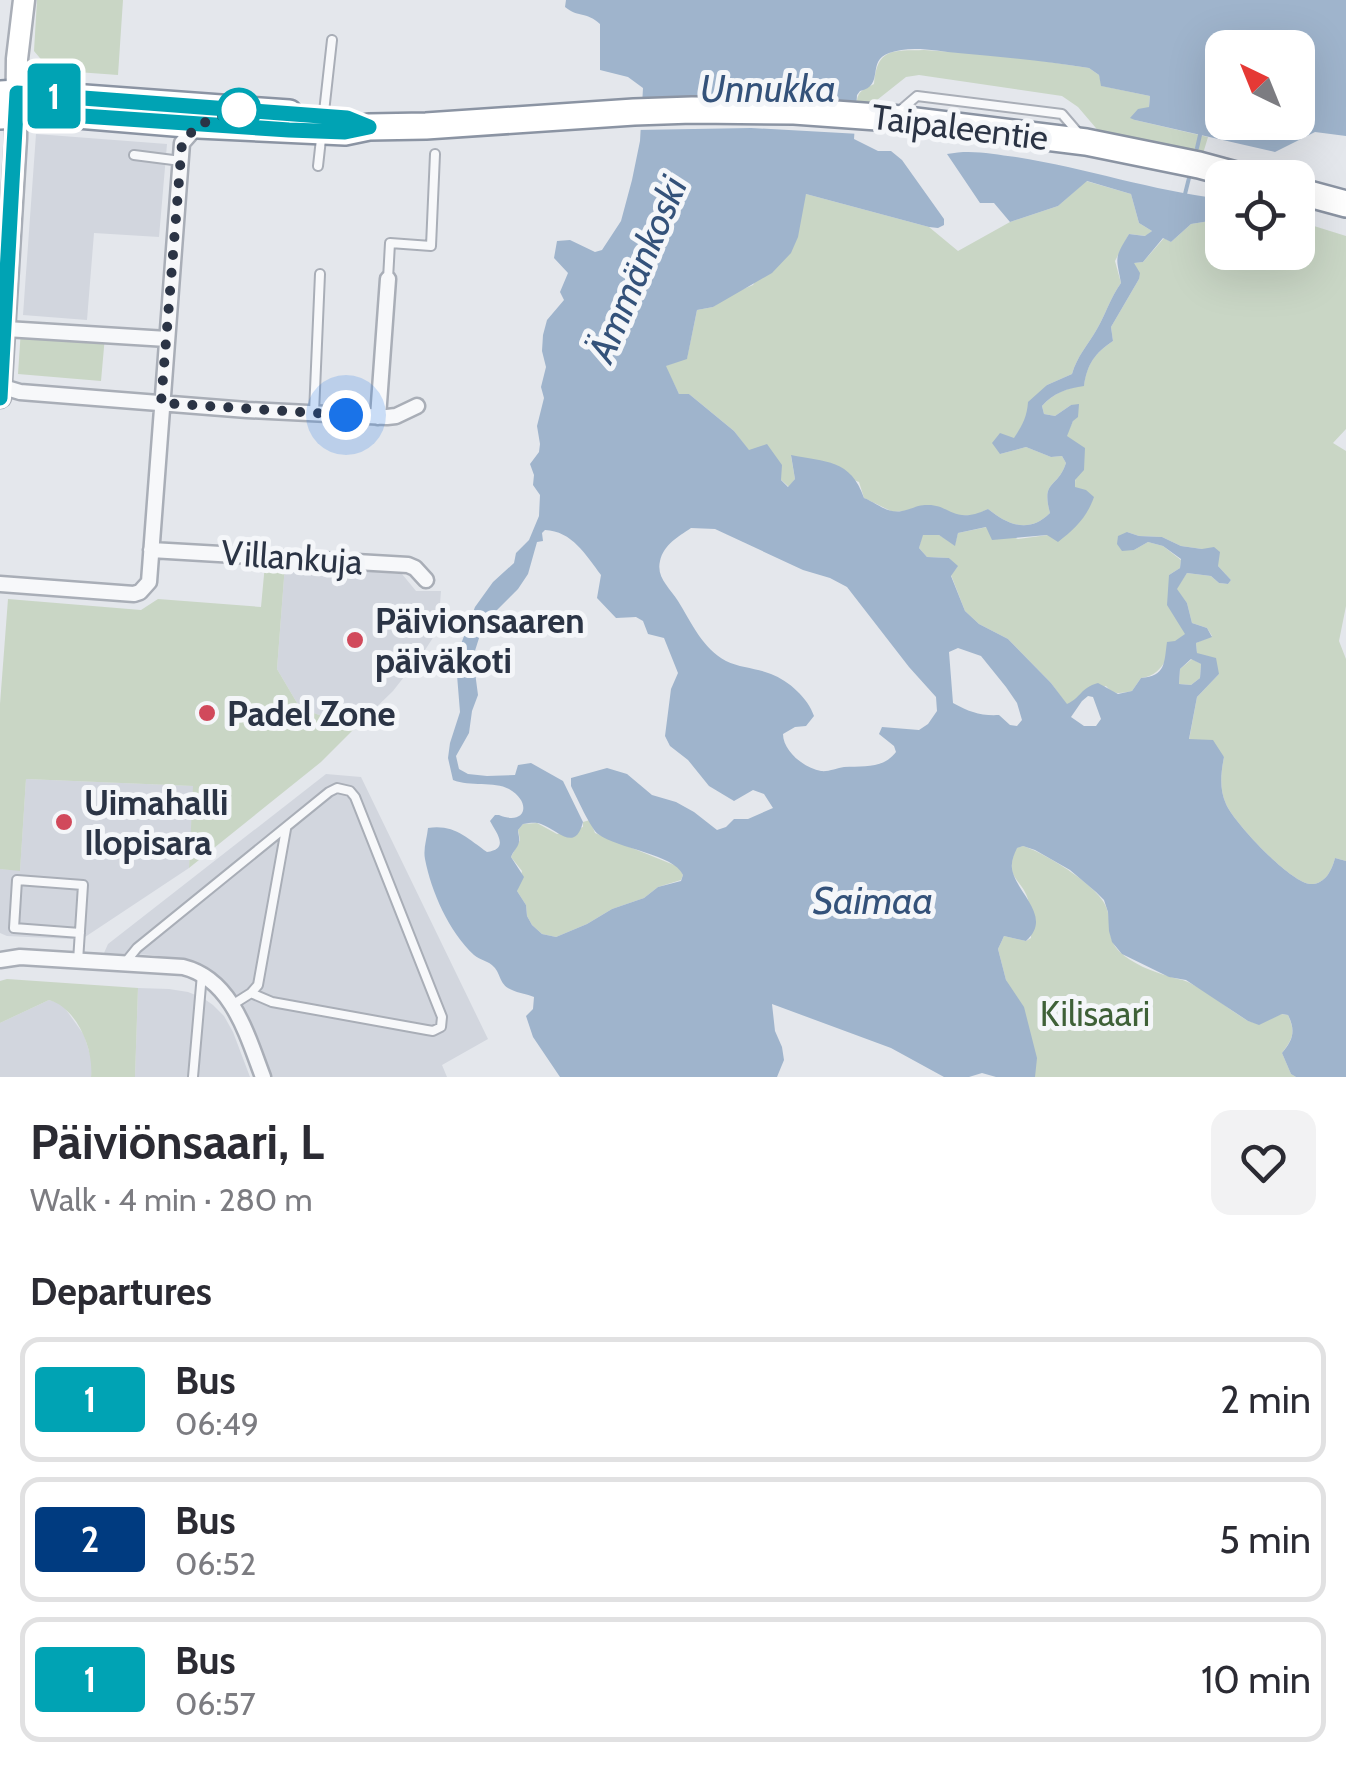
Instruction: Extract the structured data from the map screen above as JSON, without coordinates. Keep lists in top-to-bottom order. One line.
{"streets":{"highway":["Taipaleentie"],"street":["Villankuja"]},"water":["Unnukka","Ämmänkoski","Saimaa"],"parks":["Kilisaari"],"places":["Päivionsaaren päiväkoti","Padel Zone","Uimahalli Ilopisara"],"lines":["bus line 1"],"north":"top left","page":{"on_map":"1","heading":[["Päiviönsaari, L","Walk · 4 min · 280 m"],"Departures"],"list":[{"mark":"1","name":"Bus","note":"06:49","value":"2 min"},{"mark":"2","name":"Bus","note":"06:52","value":"5 min"},{"mark":"1","name":"Bus","note":"06:57","value":"10 min"}]}}
